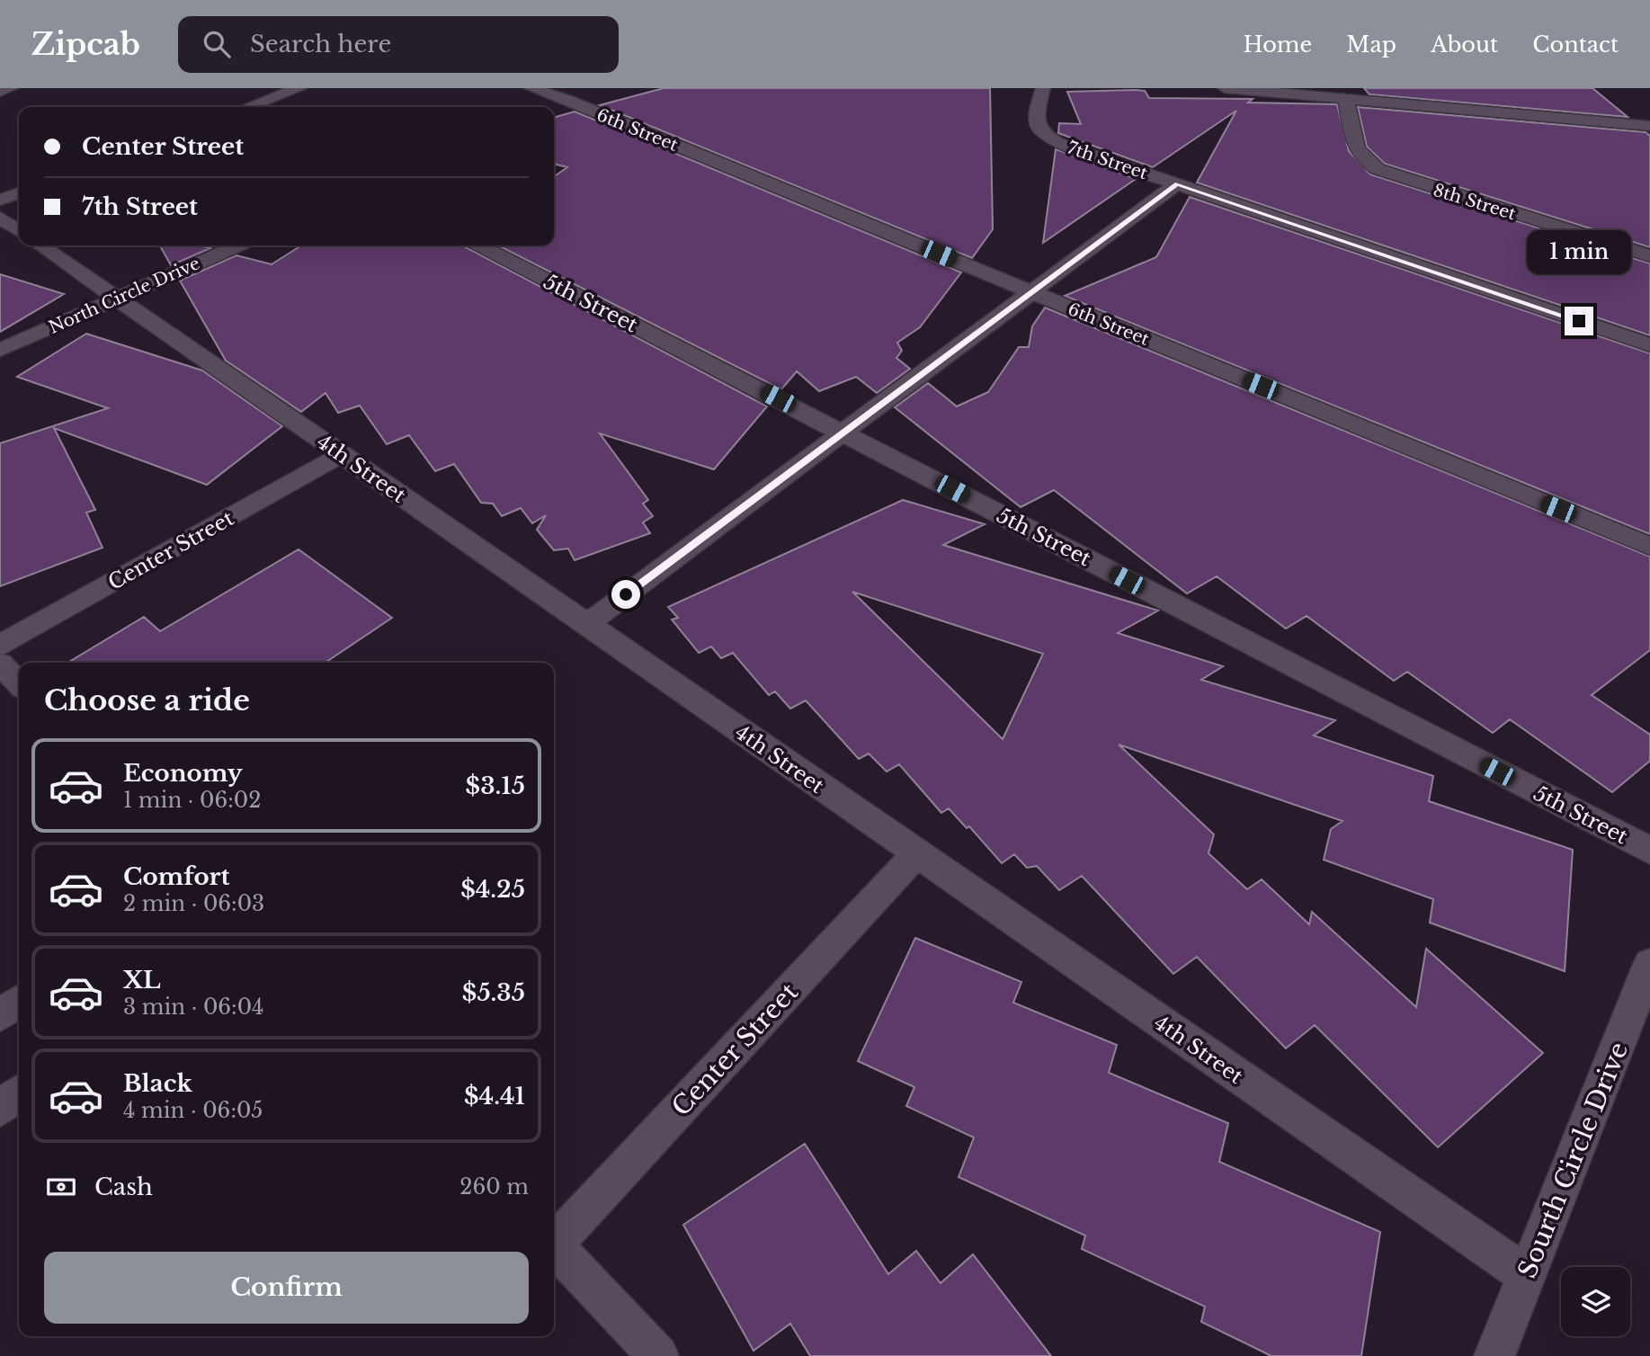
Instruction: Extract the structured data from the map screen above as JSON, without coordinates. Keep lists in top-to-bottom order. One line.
{"streets":{"lane":["6th Street","7th Street","8th Street","North Circle Drive","5th Street","4th Street","Center Street","Sourth Circle Drive"]},"crossings":[["North Circle Drive","4th Street"],["4th Street","Center Street"],["4th Street","Sourth Circle Drive"]],"page":{"header":"Zipcab","search":"Search here","nav":["Home","Map","About","Contact"],"banner":["Center Street","7th Street"],"bubble":"1 min","heading":"Choose a ride","list":[{"name":"Economy","note":"1 min · 06:02","value":"$3.15"},{"name":"Comfort","note":"2 min · 06:03","value":"$4.25"},{"name":"XL","note":"3 min · 06:04","value":"$5.35"},{"name":"Black","note":"4 min · 06:05","value":"$4.41"}],"pay":["Cash","260 m"],"buttons":"Confirm"}}
